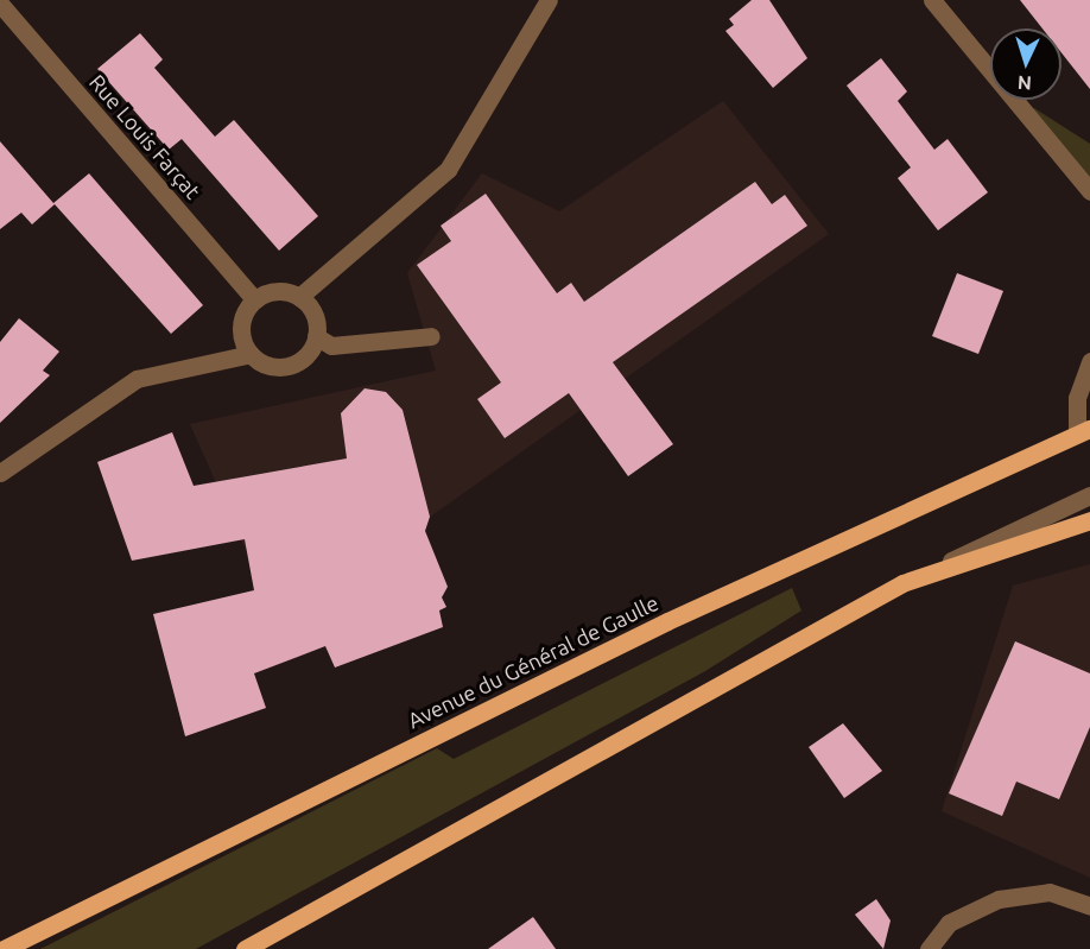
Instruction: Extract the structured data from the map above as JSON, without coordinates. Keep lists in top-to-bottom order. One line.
{"streets":{"main road":["Avenue du Général de Gaulle"],"street":["Rue Louis Farçat"]},"north":"bottom"}
